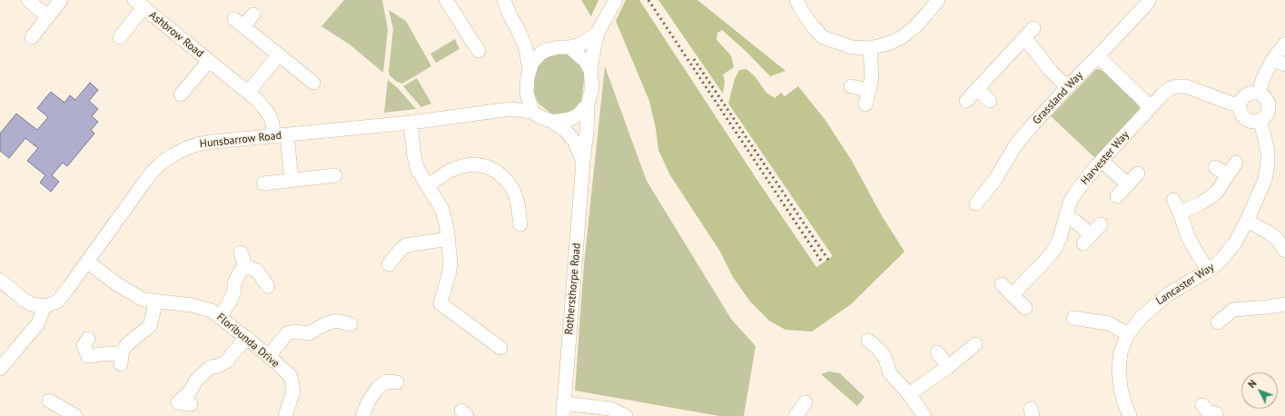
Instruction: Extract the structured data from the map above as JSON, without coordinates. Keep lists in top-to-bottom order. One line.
{"streets":{"street":["Ashbrow Road","Grassland Way","Hunsbarrow Road","Harvester Way","Lancaster Way","Rothersthorpe Road","Floribunda Drive"]},"crossings":[["Ashbrow Road","Hunsbarrow Road"],["Hunsbarrow Road","Rothersthorpe Road"],["Hunsbarrow Road","Floribunda Drive"],["Harvester Way","Lancaster Way"]],"north":"top left"}
